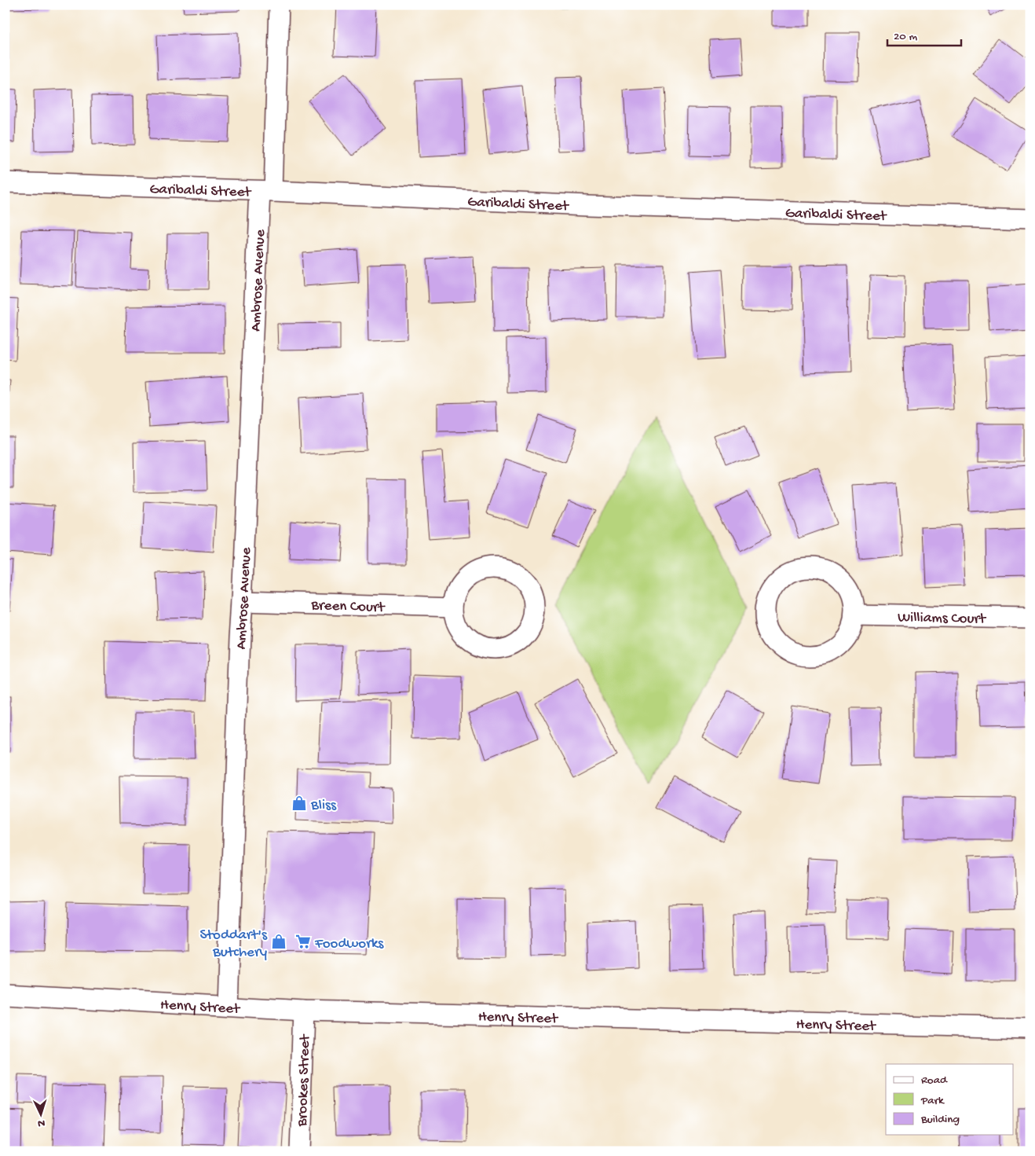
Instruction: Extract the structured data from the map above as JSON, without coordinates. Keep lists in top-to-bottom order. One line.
{"streets":{"street":["Garibaldi Street","Ambrose Avenue","Breen Court","Williams Court","Henry Street","Brookes Street"]},"crossings":[["Garibaldi Street","Ambrose Avenue"],["Ambrose Avenue","Breen Court"],["Ambrose Avenue","Henry Street"],["Henry Street","Brookes Street"]],"places":{"shop":["Bliss","Stoddart's Butchery"],"supermarket":["Foodworks"]},"legend":["Road","Park","Building"],"scale_bar":"20 m","north":"bottom"}
